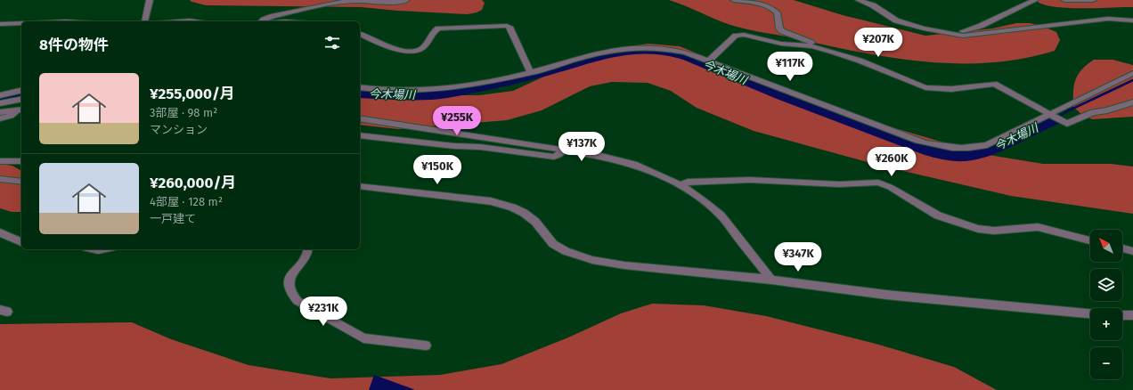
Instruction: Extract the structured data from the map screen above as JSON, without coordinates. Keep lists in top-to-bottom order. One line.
{"water":["今木場川"],"north":"top left","page":{"heading":"8件の物件","price":["¥207K","¥117K","¥255K","¥137K","¥260K","¥150K","¥347K","¥231K"],"list":[{"name":"¥255,000/月","note":"3部屋 · 98 m² · マンション"},{"name":"¥260,000/月","note":"4部屋 · 128 m² · 一戸建て"}],"map_buttons":["+","−"]}}
